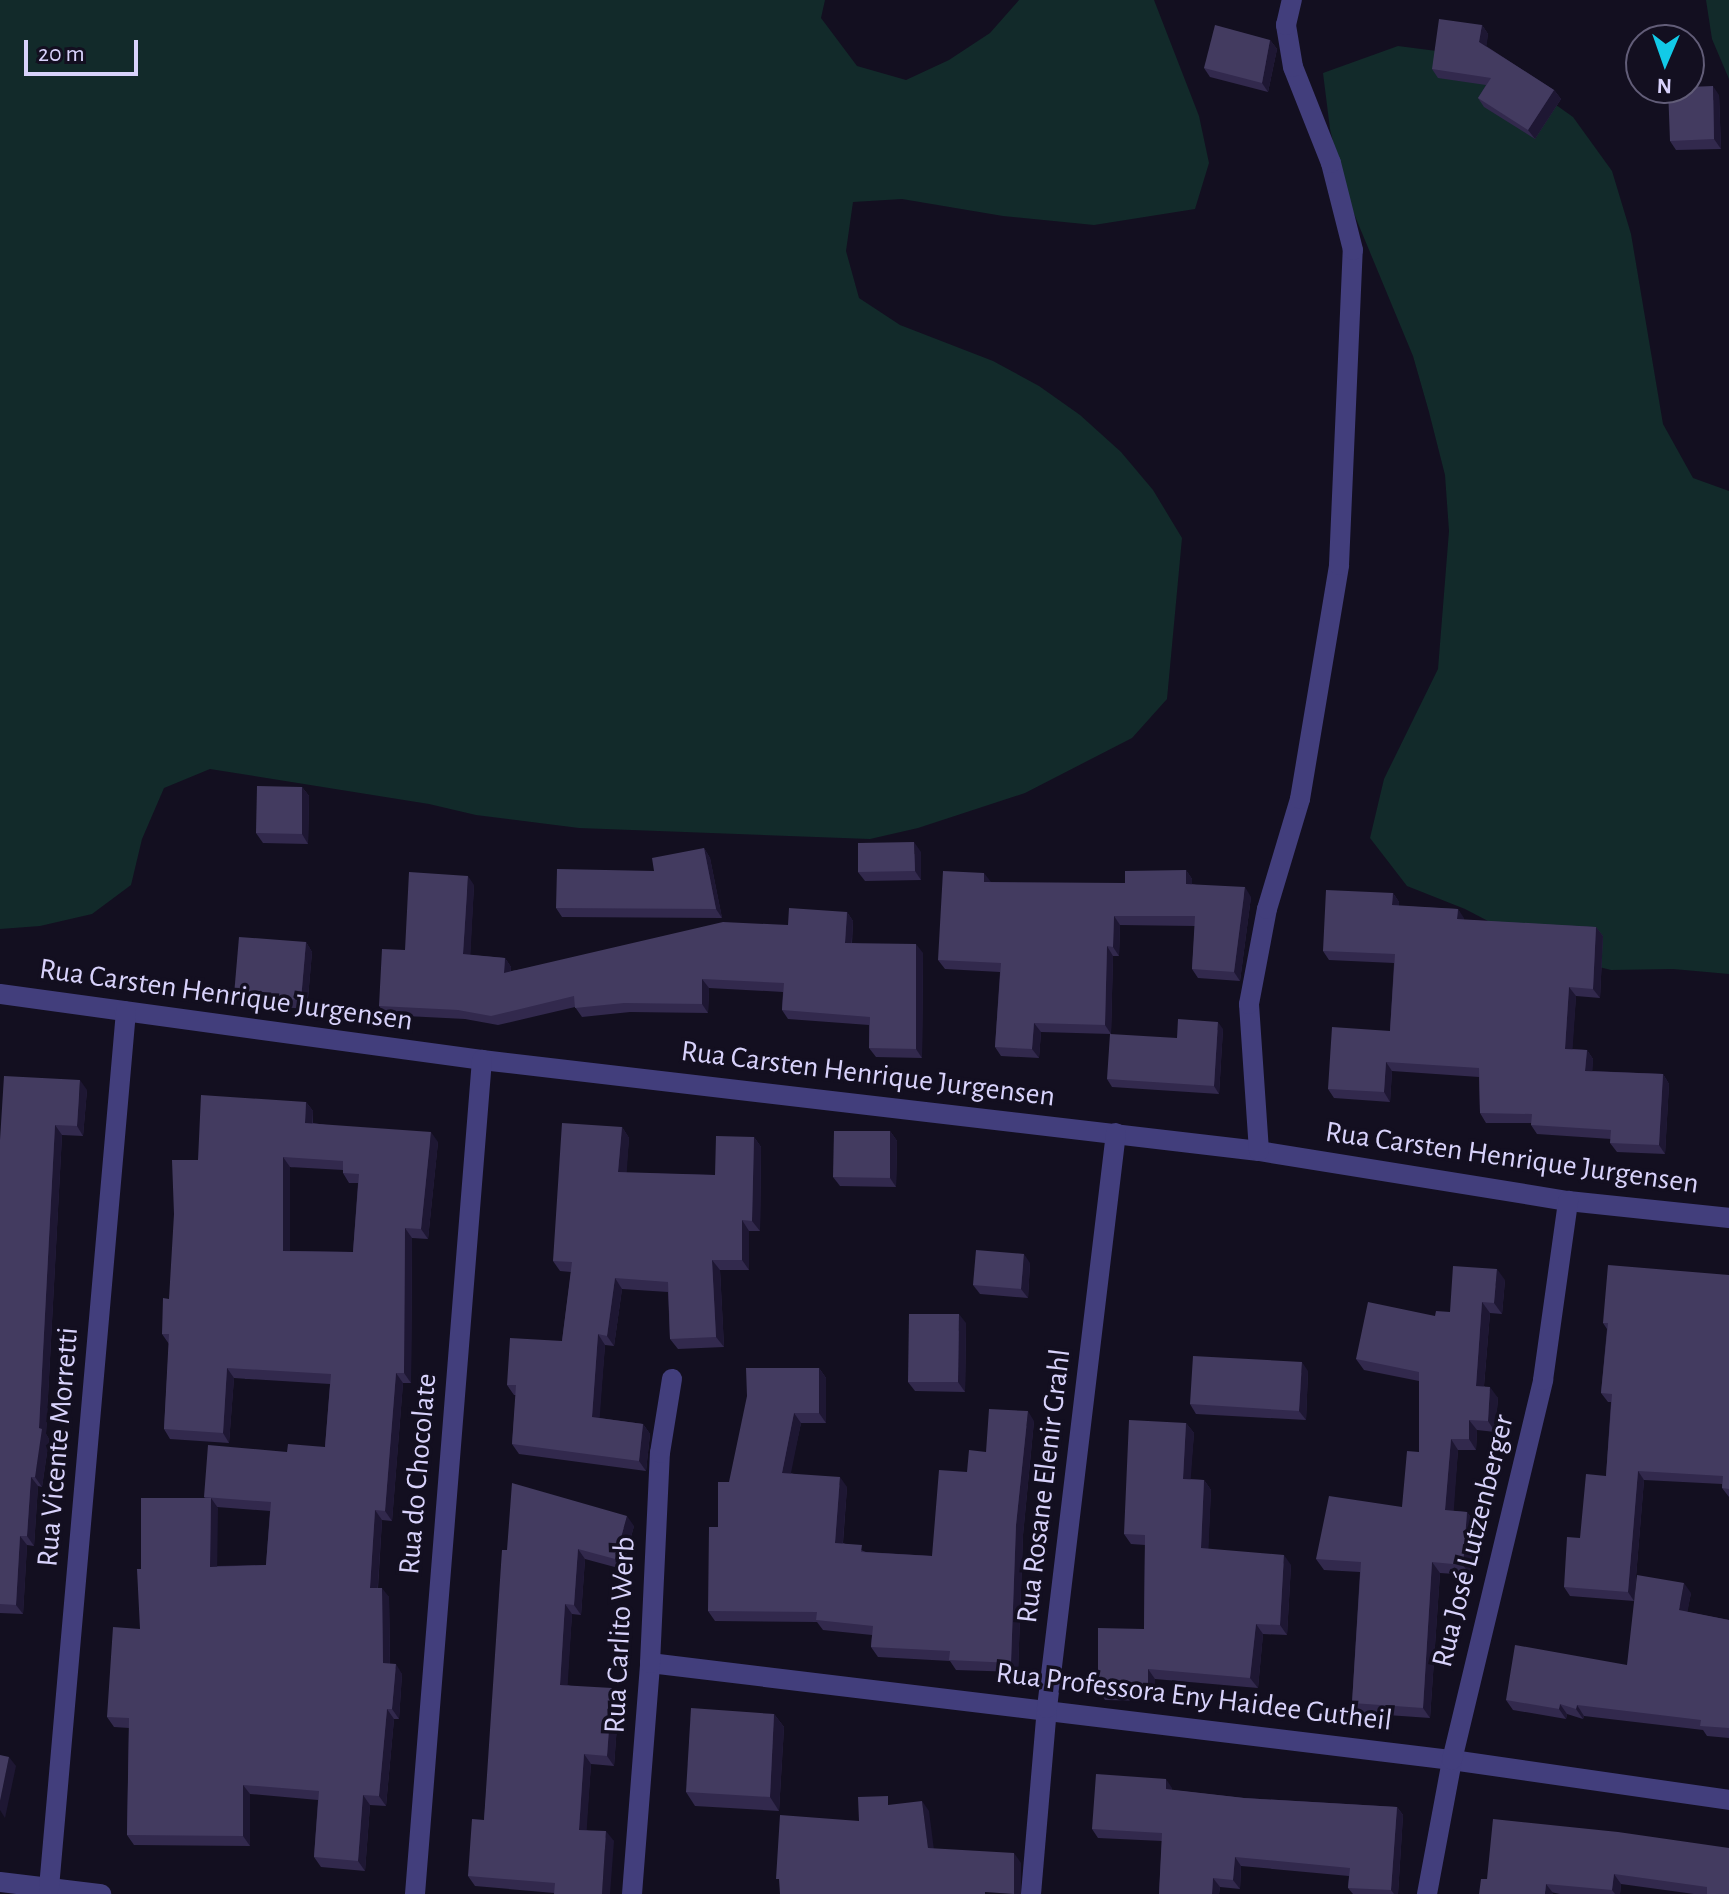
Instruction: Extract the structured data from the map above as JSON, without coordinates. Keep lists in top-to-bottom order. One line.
{"streets":{"street":["Rua Carsten Henrique Jurgensen","Rua Vicente Morretti","Rua do Chocolate","Rua Rosane Elenir Grahl","Rua José Lutzenberger","Rua Carlito Werb","Rua Professora Eny Haidee Gutheil"]},"crossings":[["Rua Carsten Henrique Jurgensen","Rua Vicente Morretti"],["Rua Carsten Henrique Jurgensen","Rua do Chocolate"],["Rua Carsten Henrique Jurgensen","Rua Rosane Elenir Grahl"],["Rua Carsten Henrique Jurgensen","Rua José Lutzenberger"],["Rua Rosane Elenir Grahl","Rua Professora Eny Haidee Gutheil"],["Rua José Lutzenberger","Rua Professora Eny Haidee Gutheil"],["Rua Carlito Werb","Rua Professora Eny Haidee Gutheil"]],"scale_bar":"20 m","north":"bottom"}
